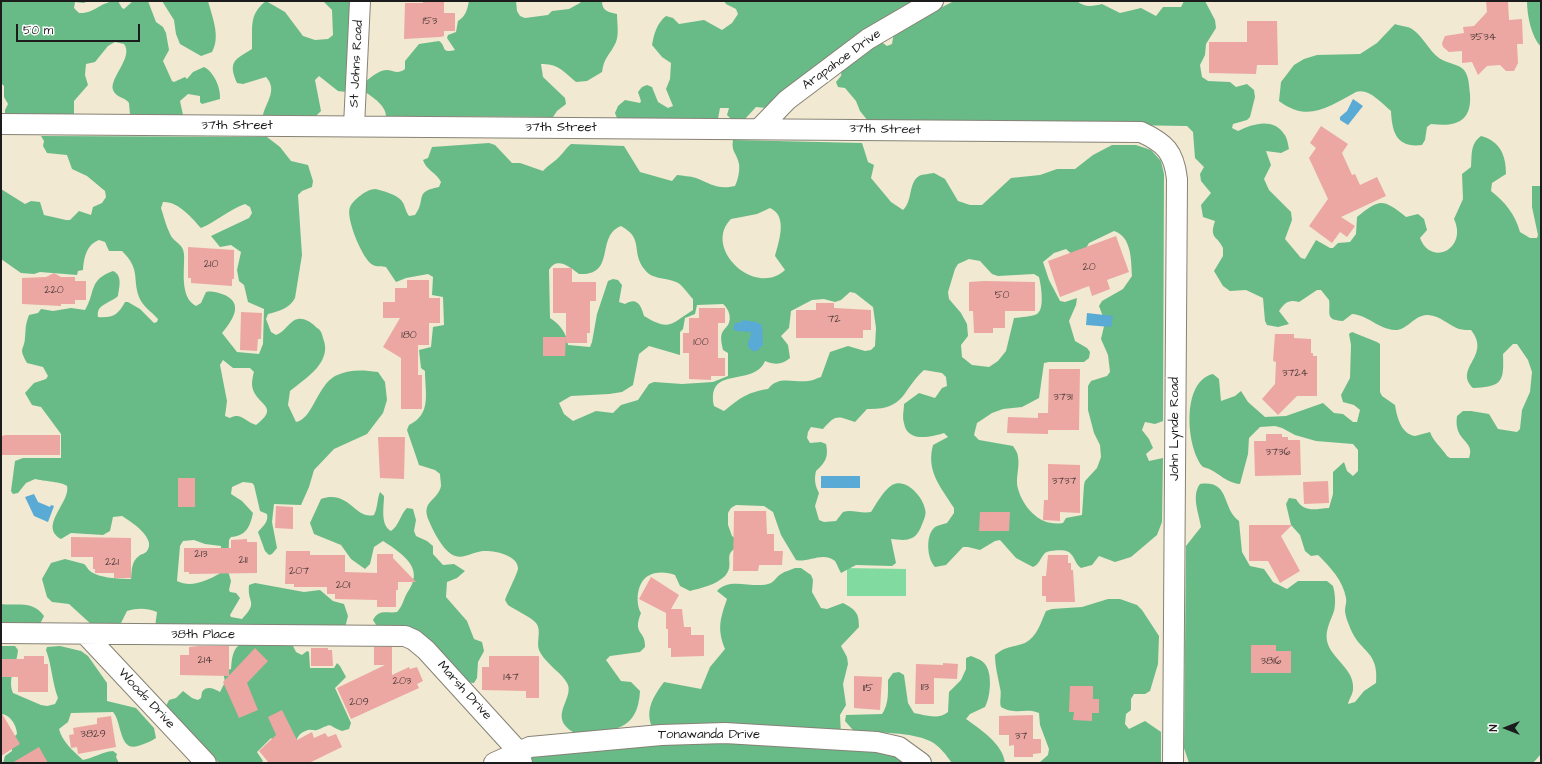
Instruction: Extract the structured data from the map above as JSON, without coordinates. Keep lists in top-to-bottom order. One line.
{"streets":{"street":["Arapahoe Drive","St Johns Road","37th Street","John Lynde Road","38th Place","Marsh Drive","Woods Drive","Tonawanda Drive"]},"crossings":[["Arapahoe Drive","37th Street"],["St Johns Road","37th Street"],["37th Street","John Lynde Road"],["38th Place","Marsh Drive"],["38th Place","Woods Drive"],["Marsh Drive","Tonawanda Drive"]],"house_numbers":["153","3534","210","20","220","50","72","180","100","3724","3731","3736","3737","213","211","221","207","201","214","3816","147","203","113","115","209","3829","37"],"scale_bar":"50 m","north":"left"}
